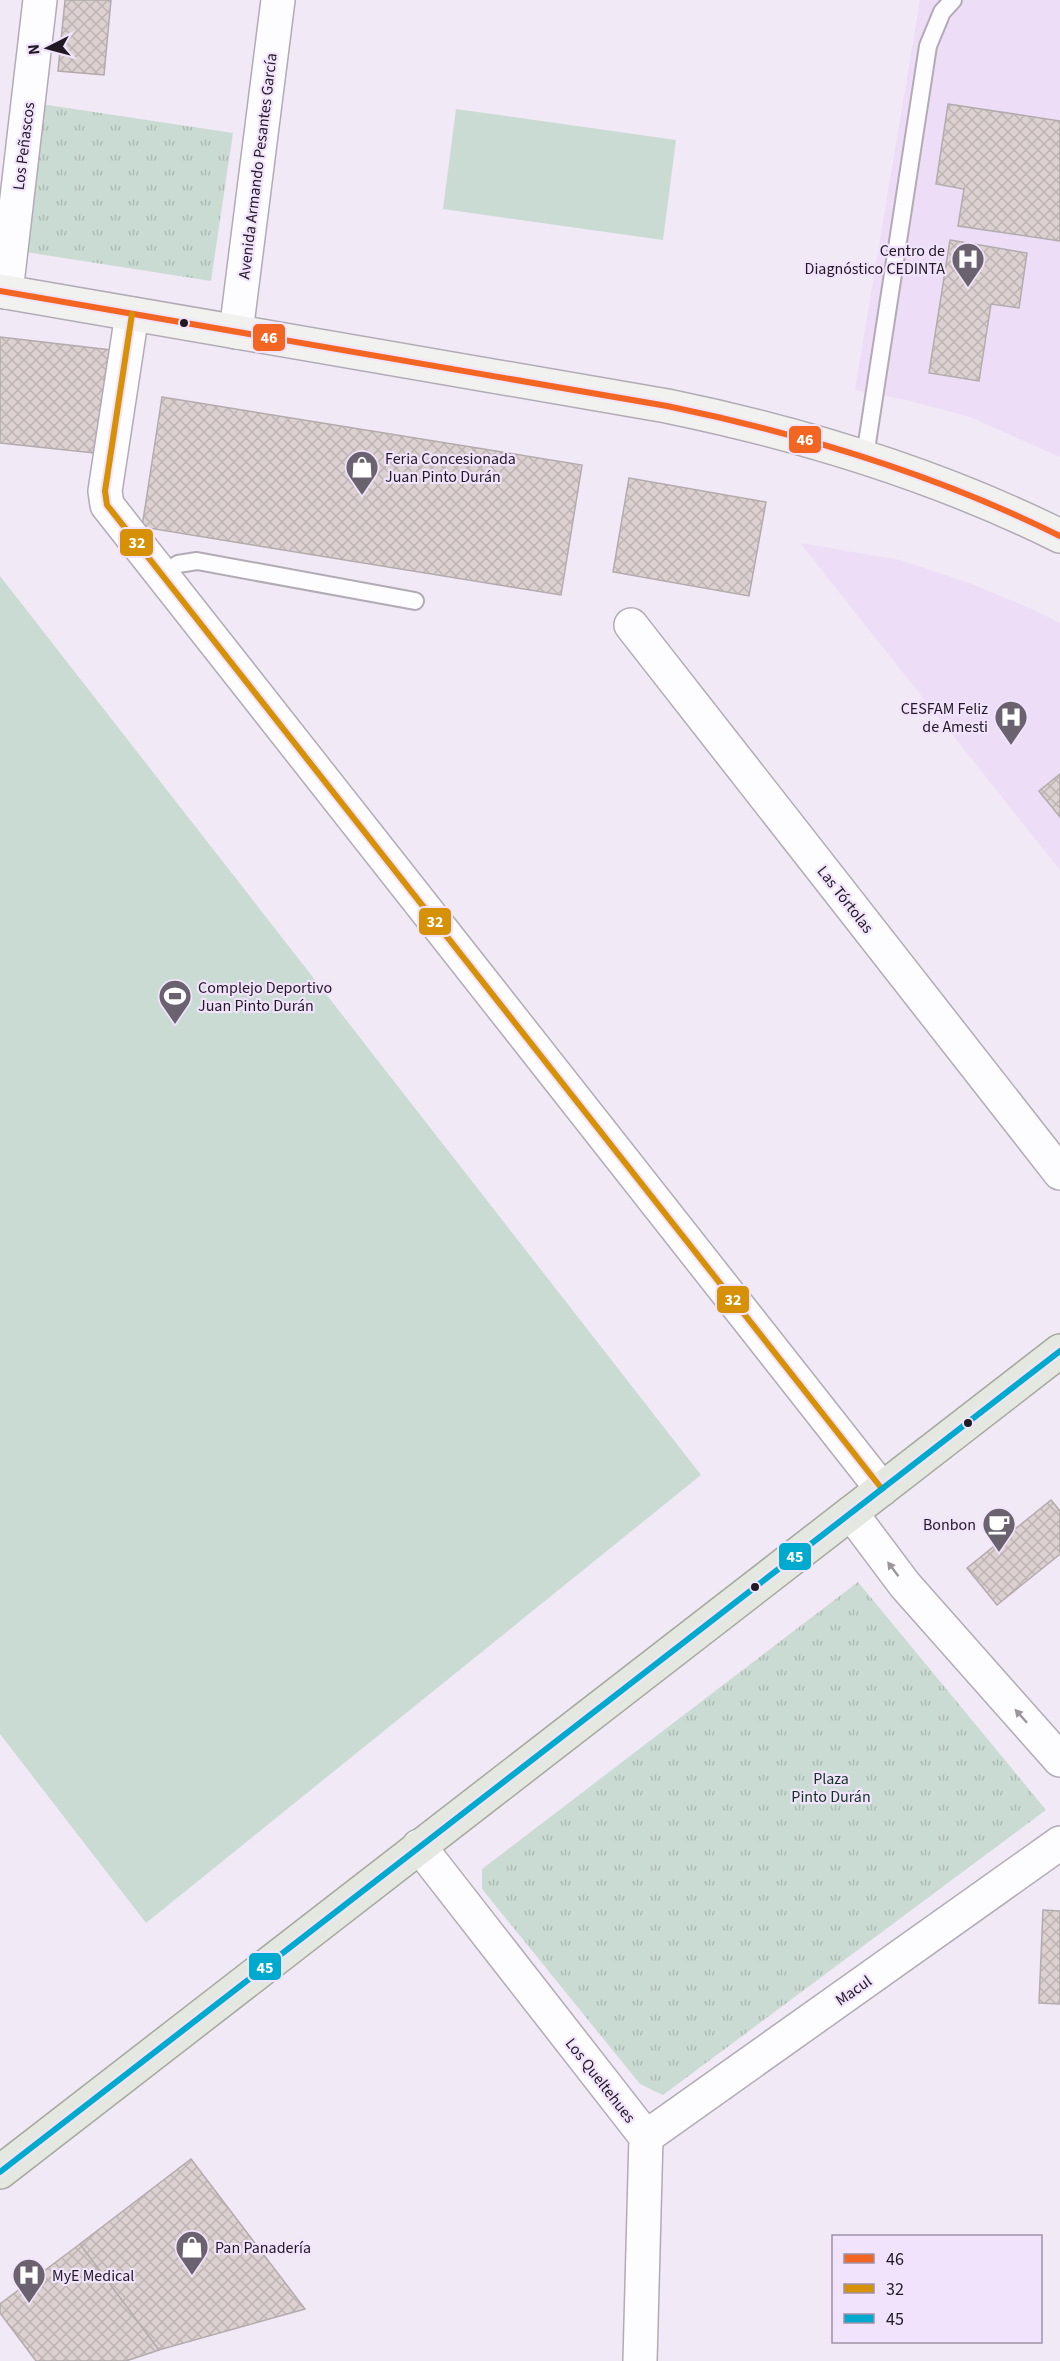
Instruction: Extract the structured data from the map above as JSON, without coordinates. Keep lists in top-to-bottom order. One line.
{"streets":{"street":["Los Peñascos","Avenida Armando Pesantes García","Las Tórtolas","Macul","Los Queltehues"]},"crossings":[["Macul","Los Queltehues"]],"parks":["Plaza Pinto Durán"],"places":{"hospital":["Centro de Diagnóstico CEDINTA","CESFAM Feliz de Amesti","MyE Medical"],"shop":["Feria Concesionada Juan Pinto Durán","Pan Panadería"],"sports":["Complejo Deportivo Juan Pinto Durán"],"cafe":["Bonbon"]},"lines":["transit line 46","transit line 32","transit line 45"],"legend":["46","32","45"],"north":"left"}
